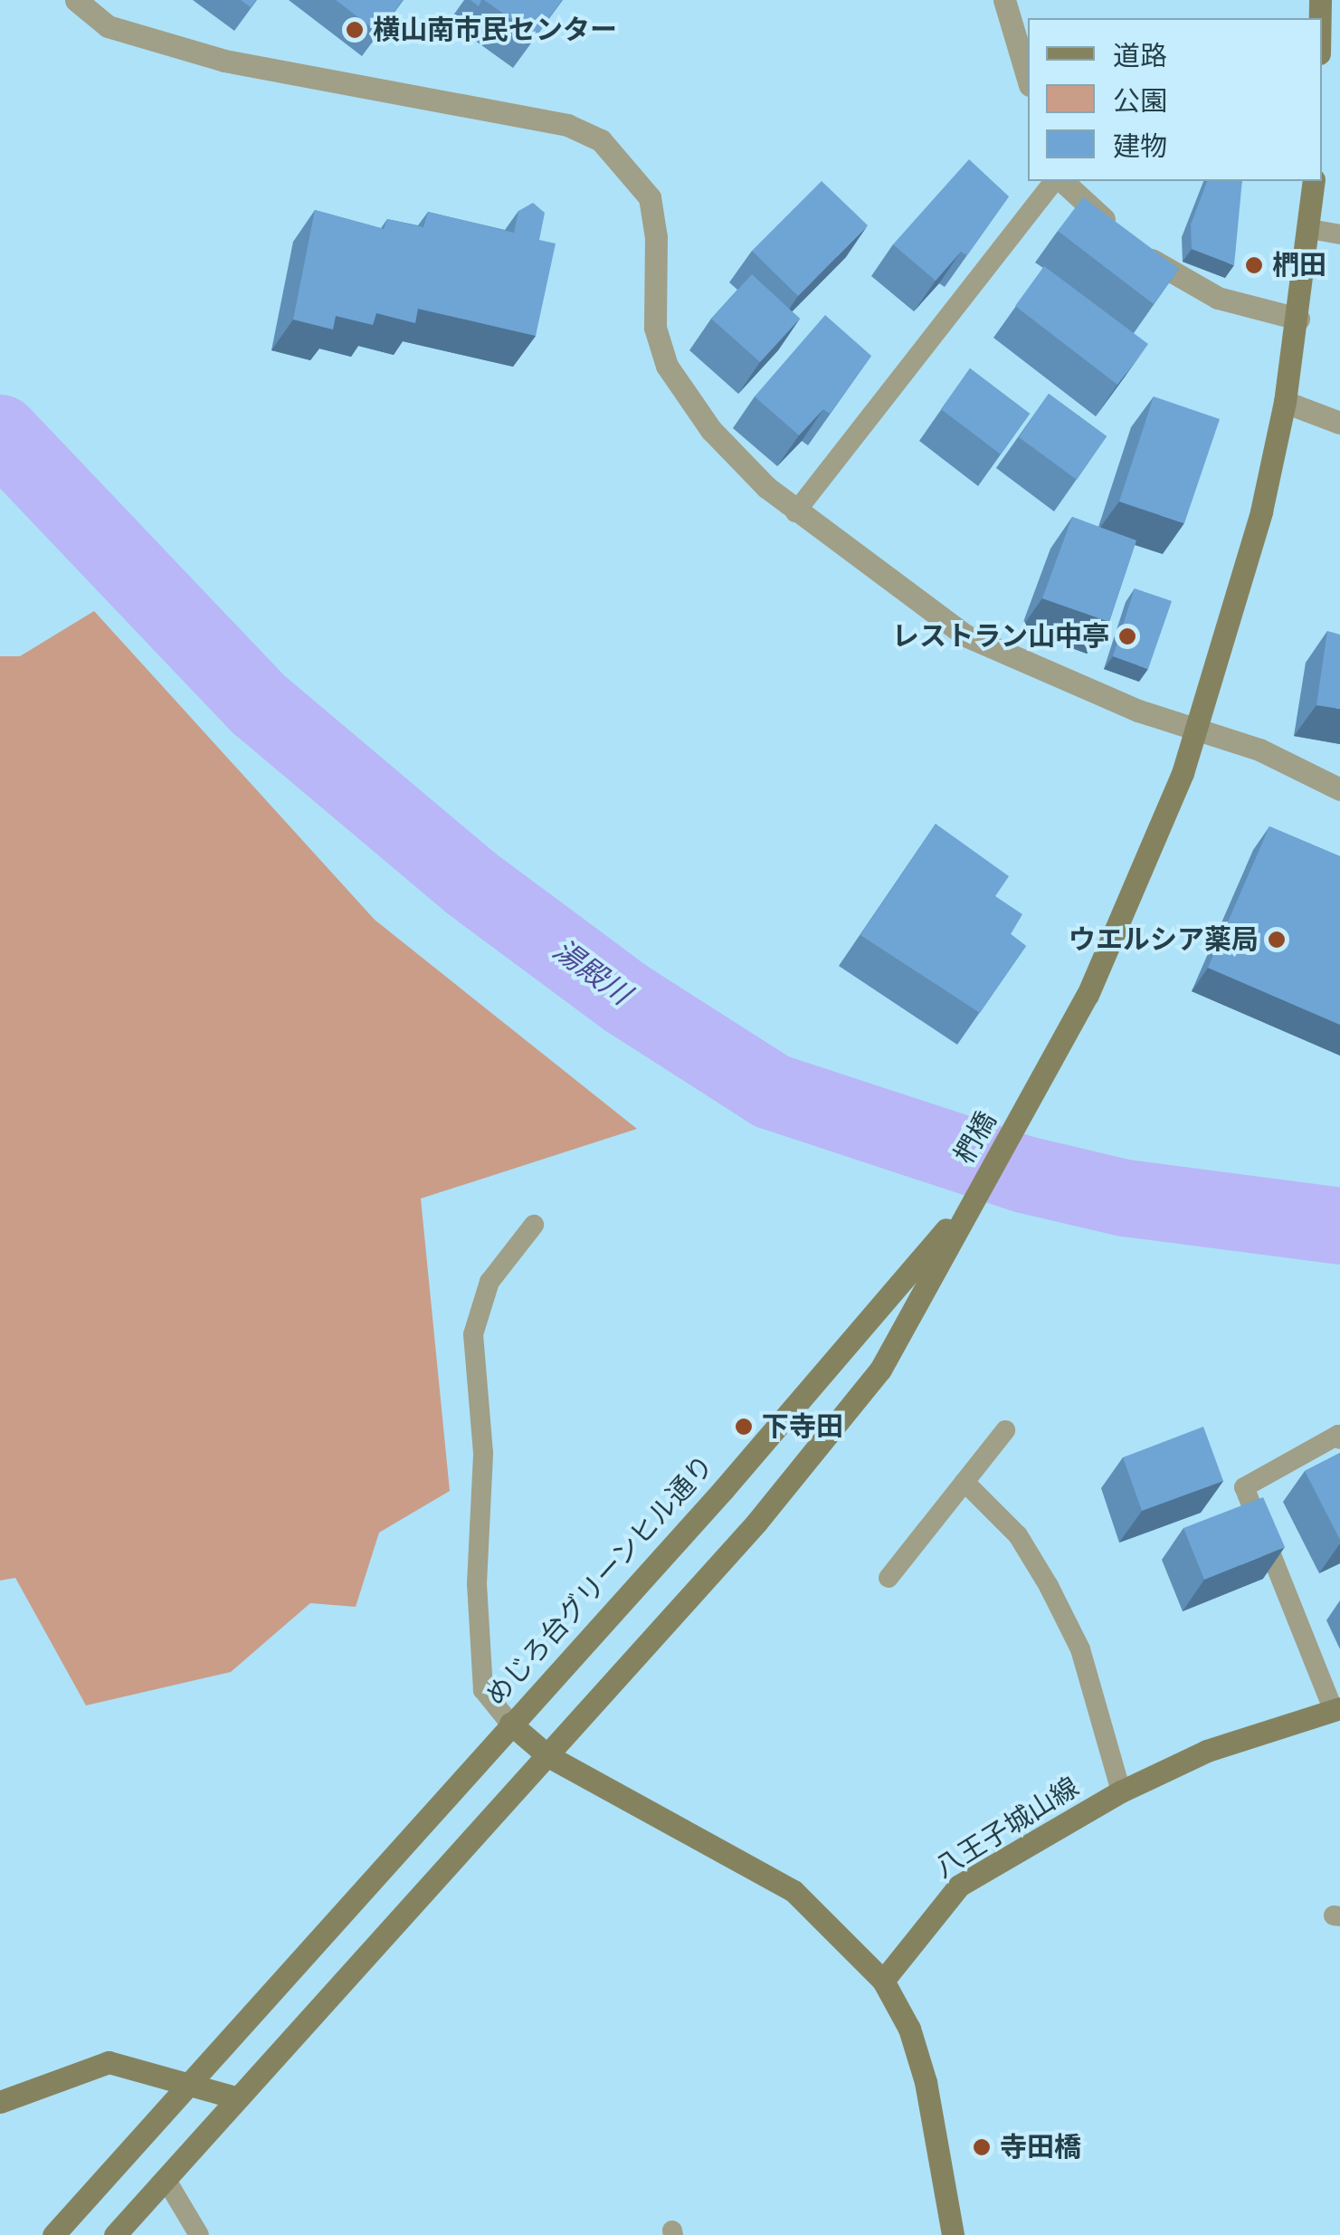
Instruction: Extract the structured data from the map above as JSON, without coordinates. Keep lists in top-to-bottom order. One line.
{"streets":{"street":["椚橋","めじろ台グリーンヒル通り","八王子城山線"]},"crossings":[["椚橋","めじろ台グリーンヒル通り"]],"water":["湯殿川"],"places":["横山南市民センター","椚田","レストラン山中亭","ウエルシア薬局","下寺田","寺田橋"],"legend":["道路","公園","建物"]}
